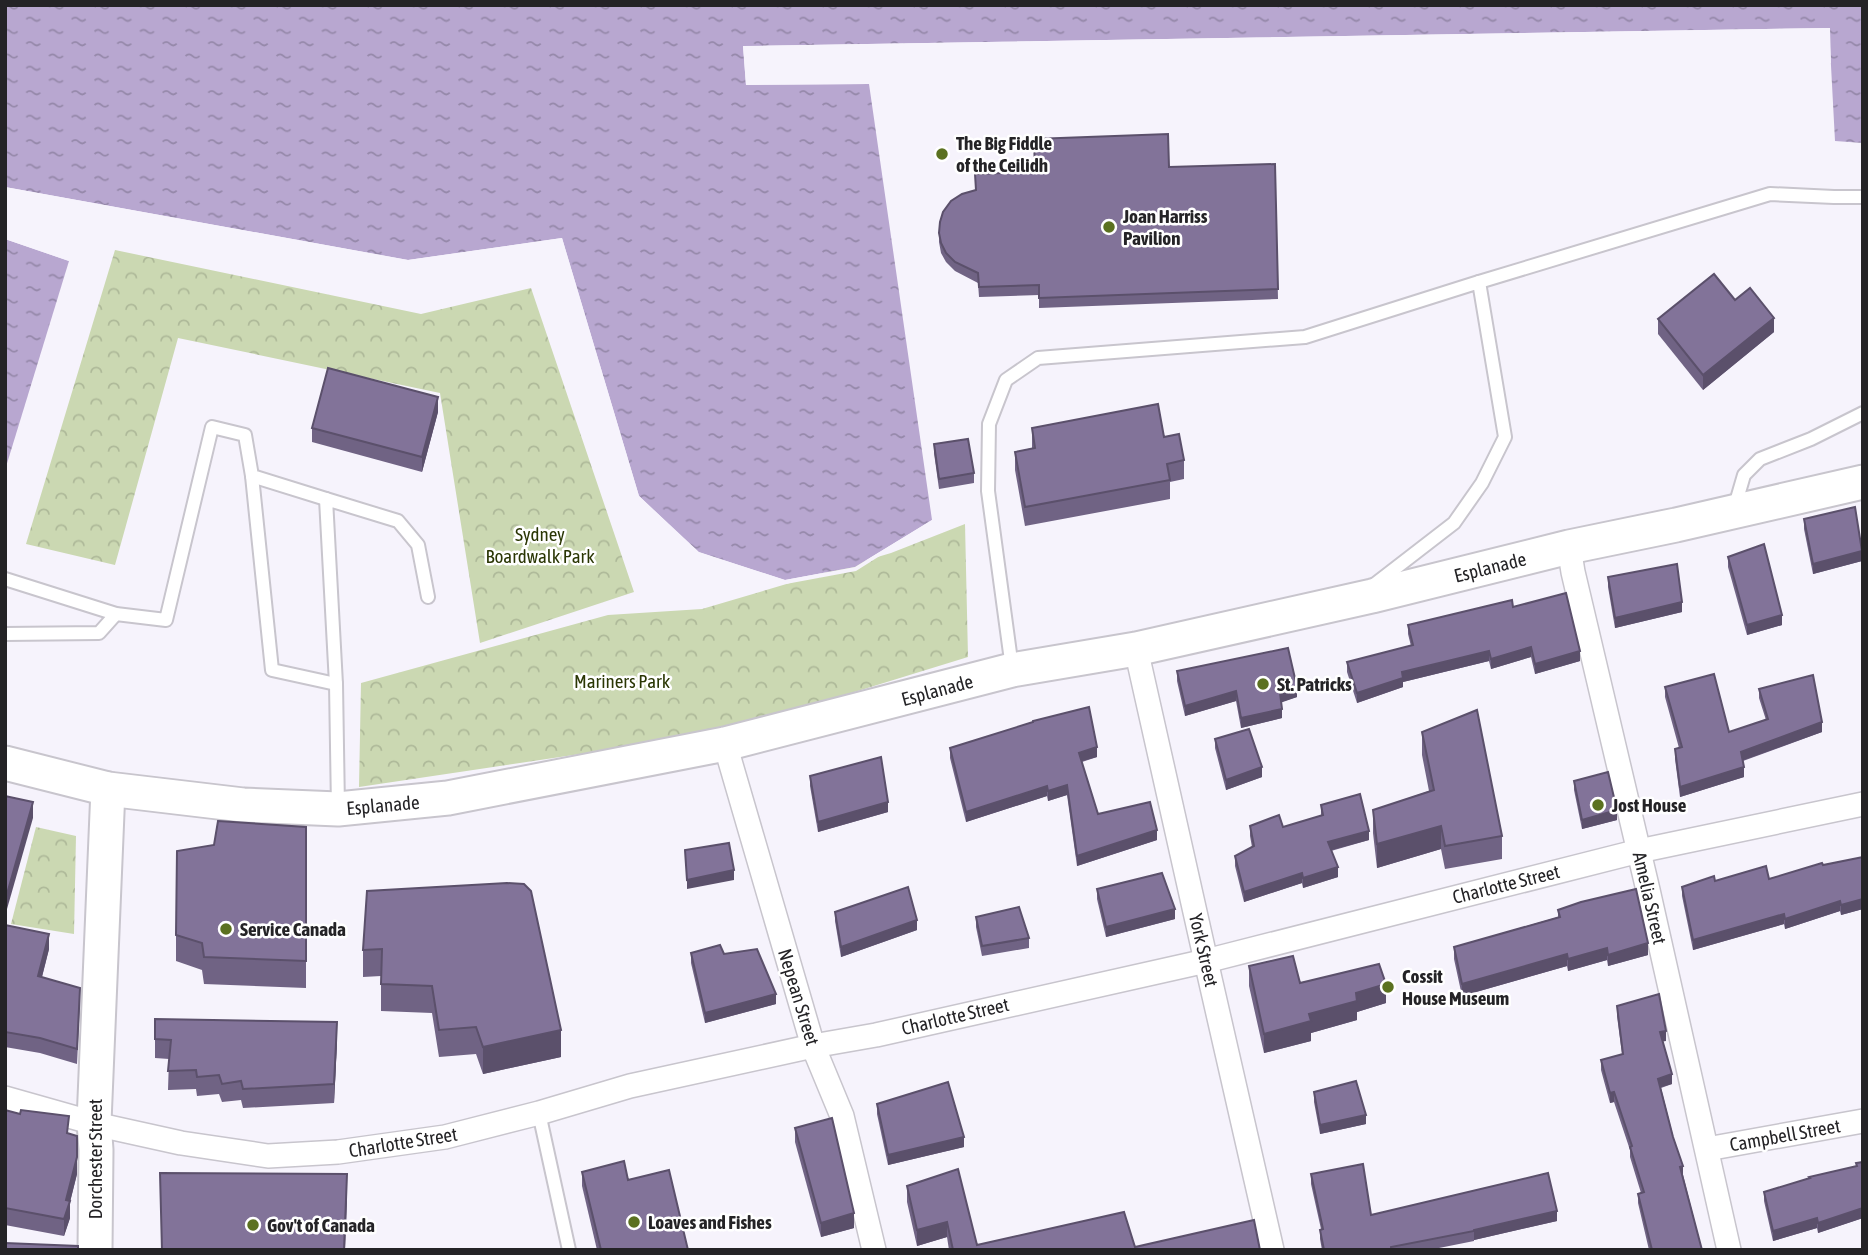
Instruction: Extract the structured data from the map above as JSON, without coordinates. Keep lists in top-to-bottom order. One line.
{"streets":{"street":["Esplanade","Charlotte Street","Amelia Street","York Street","Nepean Street","Campbell Street","Dorchester Street"]},"crossings":[["Esplanade","Amelia Street"],["Esplanade","York Street"],["Esplanade","Nepean Street"],["Esplanade","Dorchester Street"],["Charlotte Street","Amelia Street"],["Charlotte Street","York Street"],["Charlotte Street","Nepean Street"],["Charlotte Street","Dorchester Street"],["Amelia Street","Campbell Street"]],"parks":["Sydney Boardwalk Park","Mariners Park"],"places":["The Big Fiddle of the Ceilidh","Joan Harriss Pavilion","St. Patricks","Jost House","Service Canada","Cossit House Museum","Loaves and Fishes","Gov't of Canada"]}
